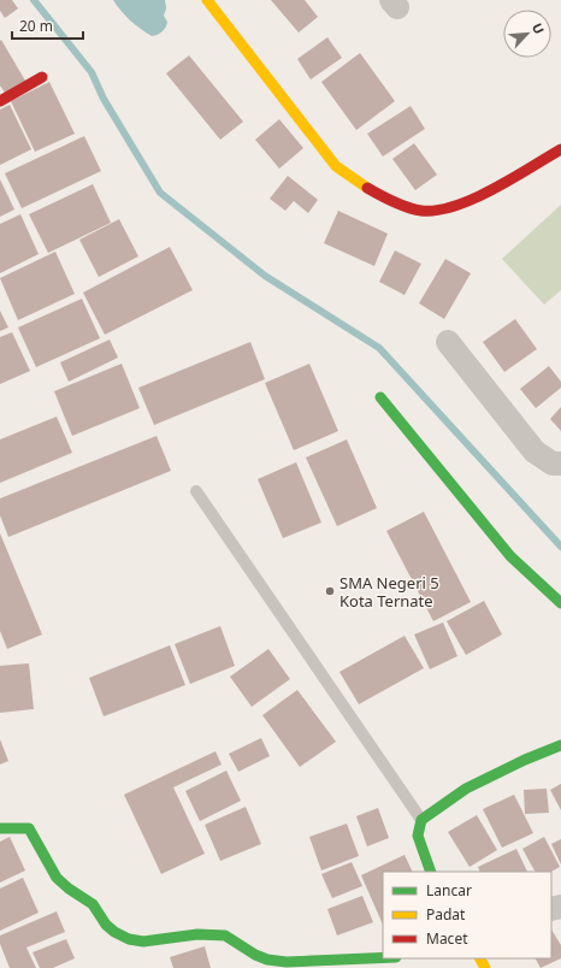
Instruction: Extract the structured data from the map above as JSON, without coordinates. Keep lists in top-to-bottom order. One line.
{"places":["SMA Negeri 5 Kota Ternate"],"legend":["Lancar","Padat","Macet"],"scale_bar":"20 m","north":"top right"}
